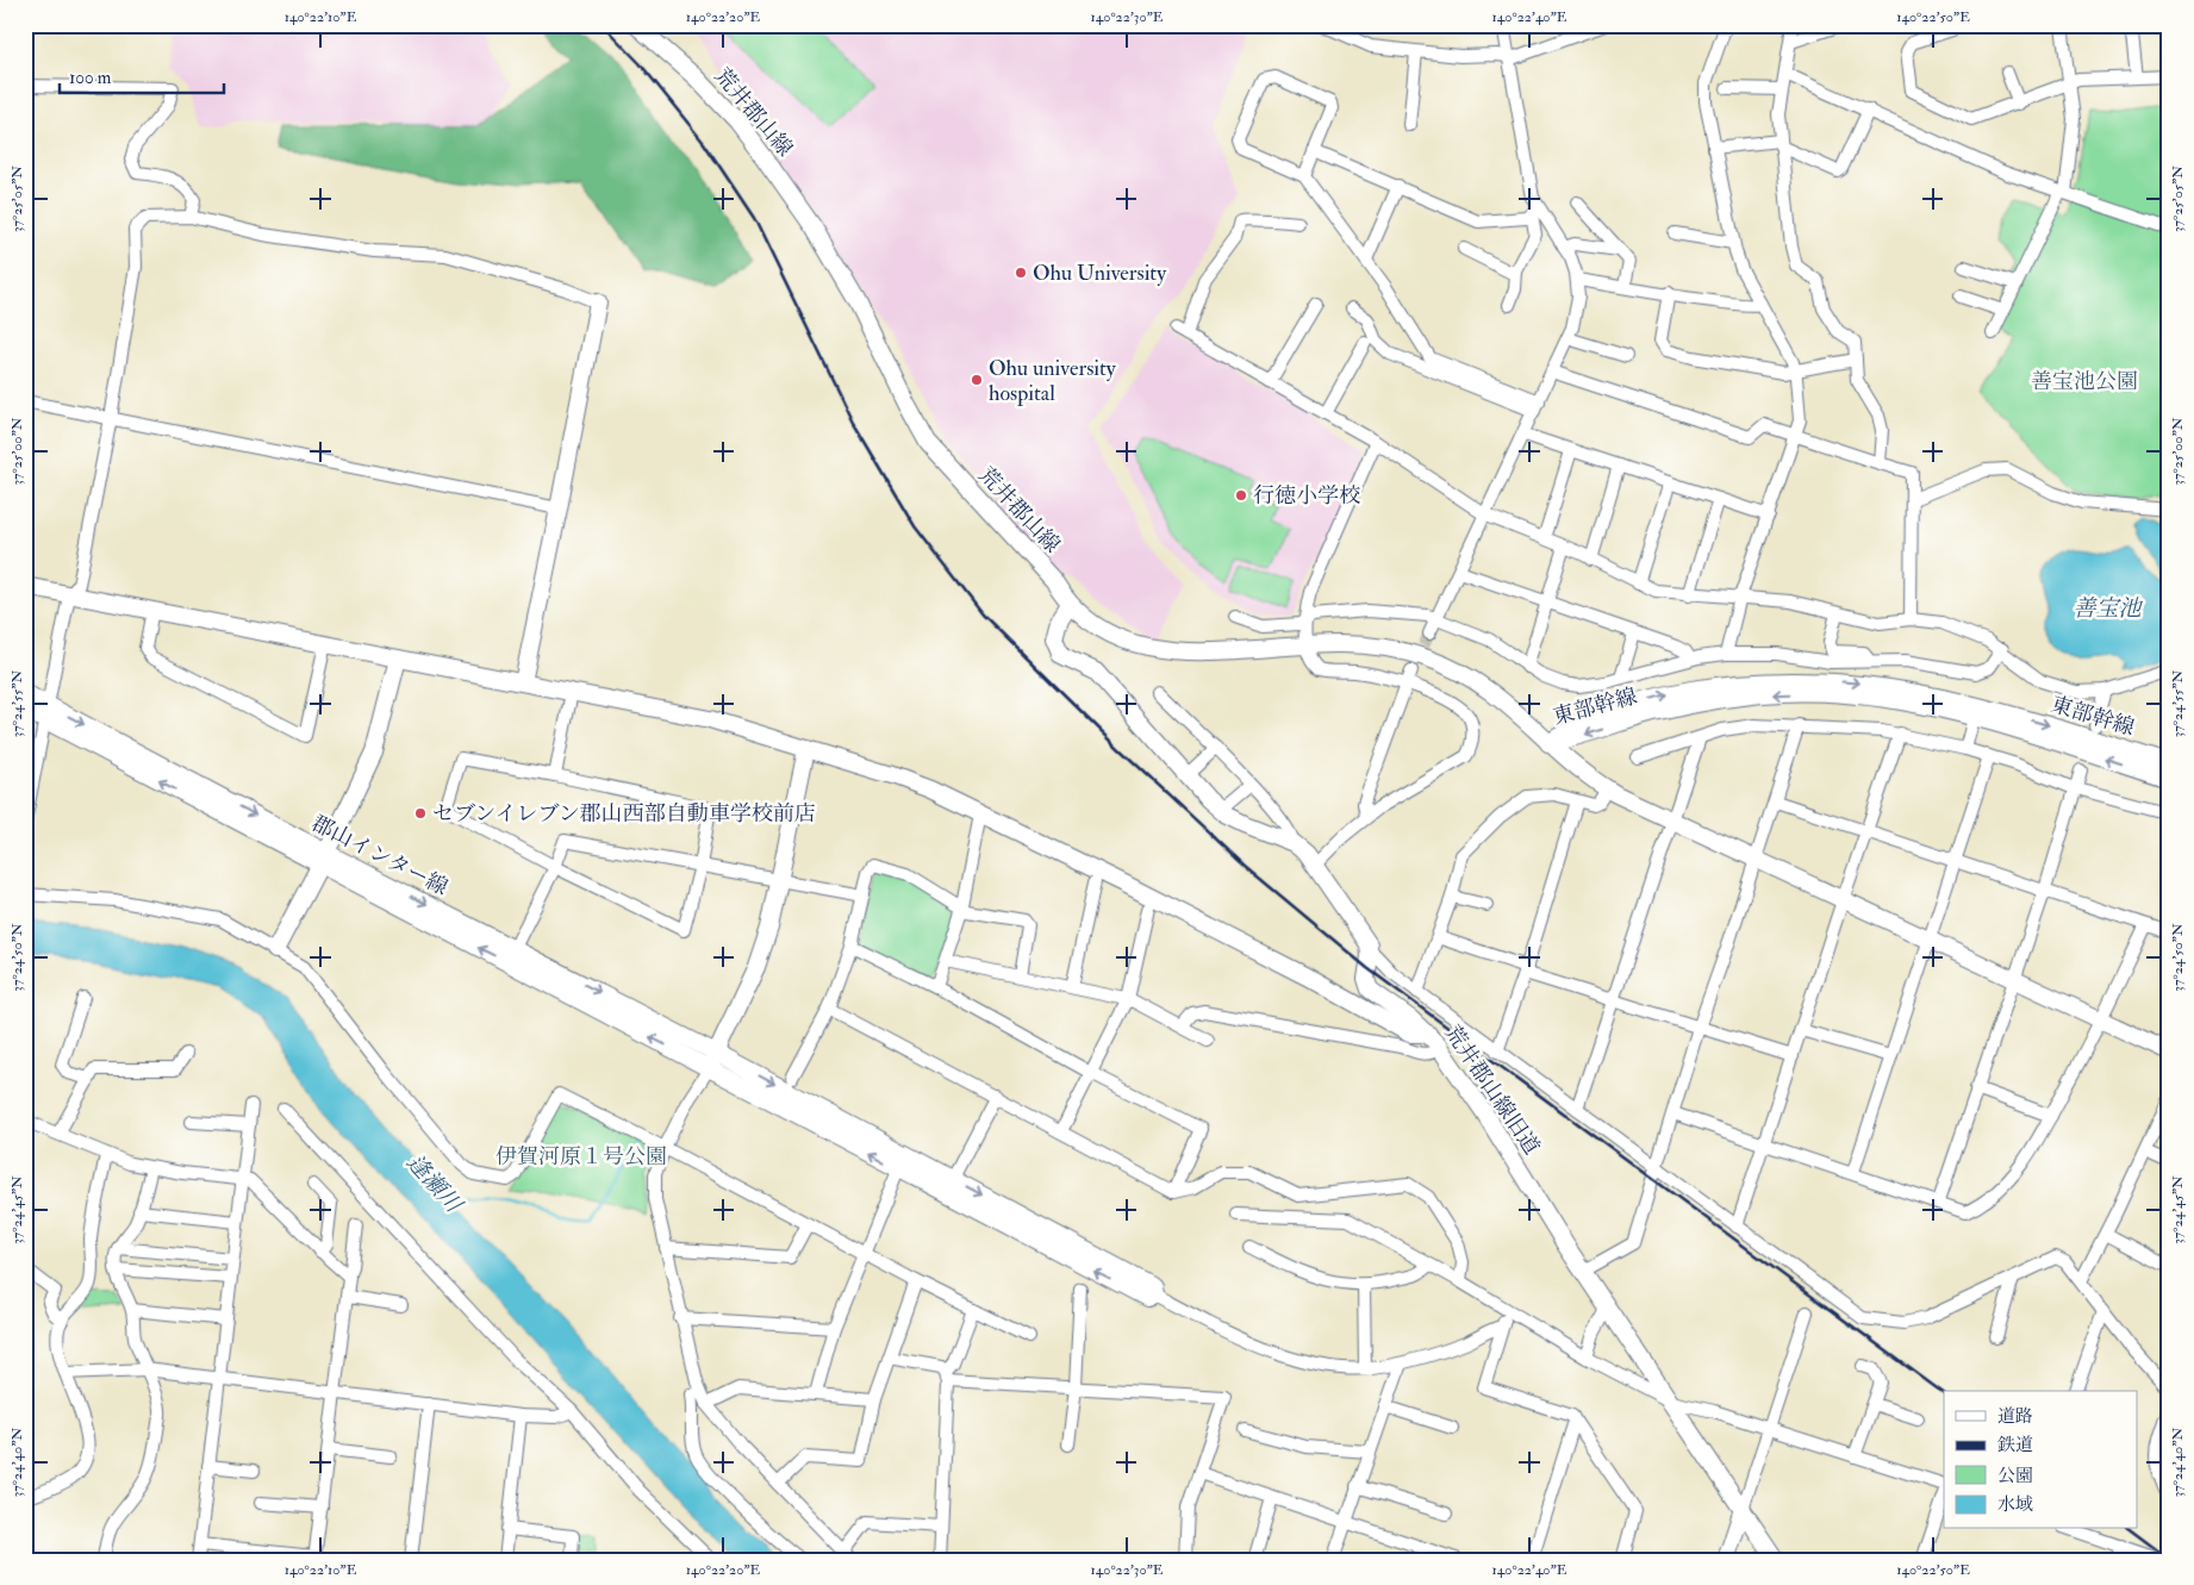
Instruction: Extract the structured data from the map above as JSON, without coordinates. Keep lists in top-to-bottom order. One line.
{"streets":{"street":["荒井郡山線","東部幹線","郡山インター線","荒井郡山線旧道"]},"crossings":[["荒井郡山線","東部幹線"]],"water":["善宝池","逢瀬川"],"parks":["善宝池公園","伊賀河原１号公園"],"places":["Ohu University","Ohu university hospital","行徳小学校","セブンイレブン郡山西部自動車学校前店"],"legend":["道路","鉄道","公園","水域"],"scale_bar":"100 m","coordinates":["140°22'10\"E","140°22'20\"E","140°22'30\"E","140°22'40\"E","140°22'50\"E","37°25'05\"N","37°25'00\"N","37°24'55\"N","37°24'50\"N","37°24'45\"N","37°24'40\"N"]}
